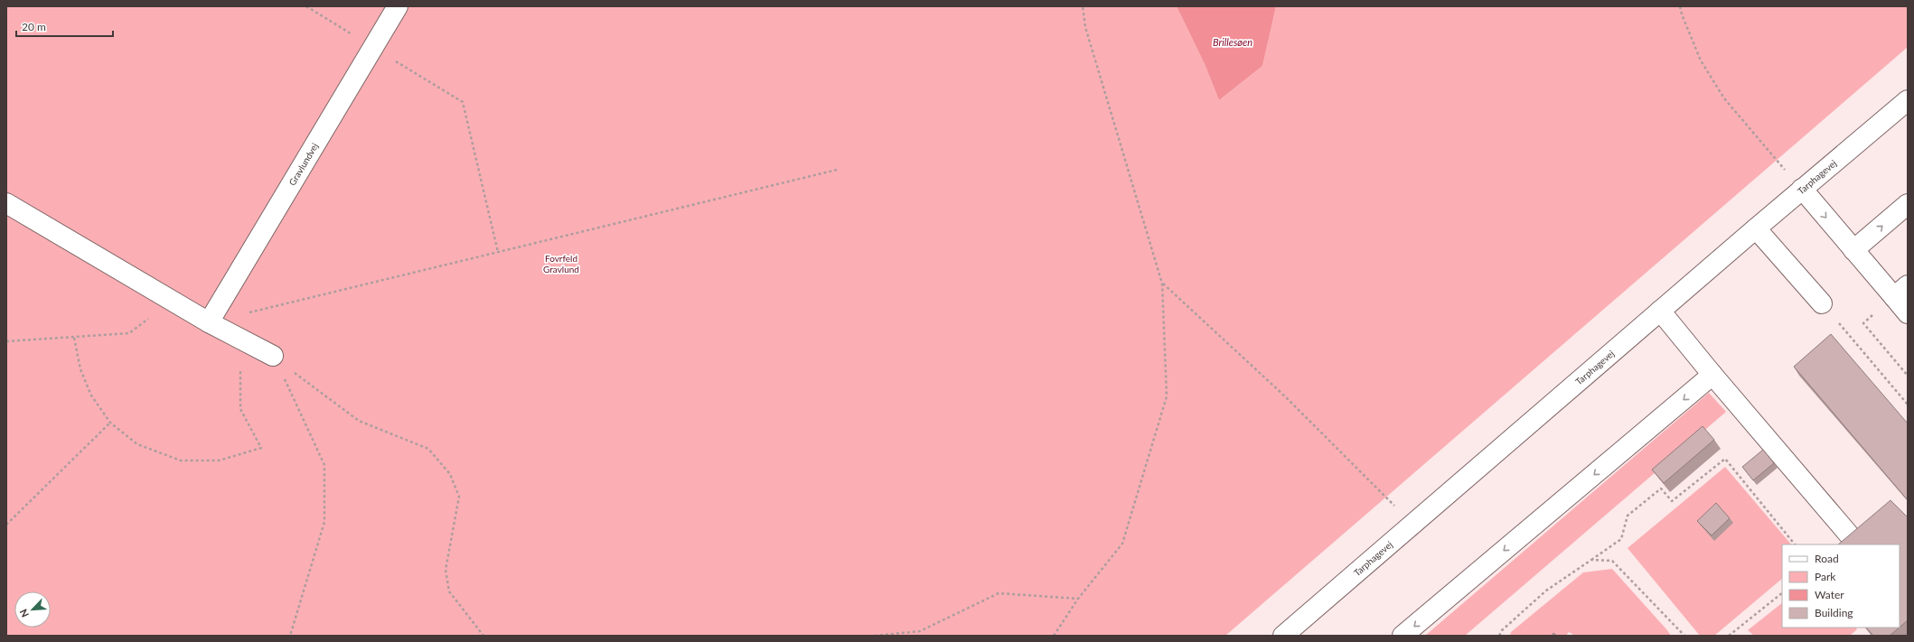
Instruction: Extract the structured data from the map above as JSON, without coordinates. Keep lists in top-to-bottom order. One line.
{"streets":{"main road":["Gravlundvej","Tarphagevej"]},"water":["Brillesøen"],"parks":["Fovrfeld Gravlund"],"legend":["Road","Park","Water","Building"],"scale_bar":"20 m","north":"bottom left"}
